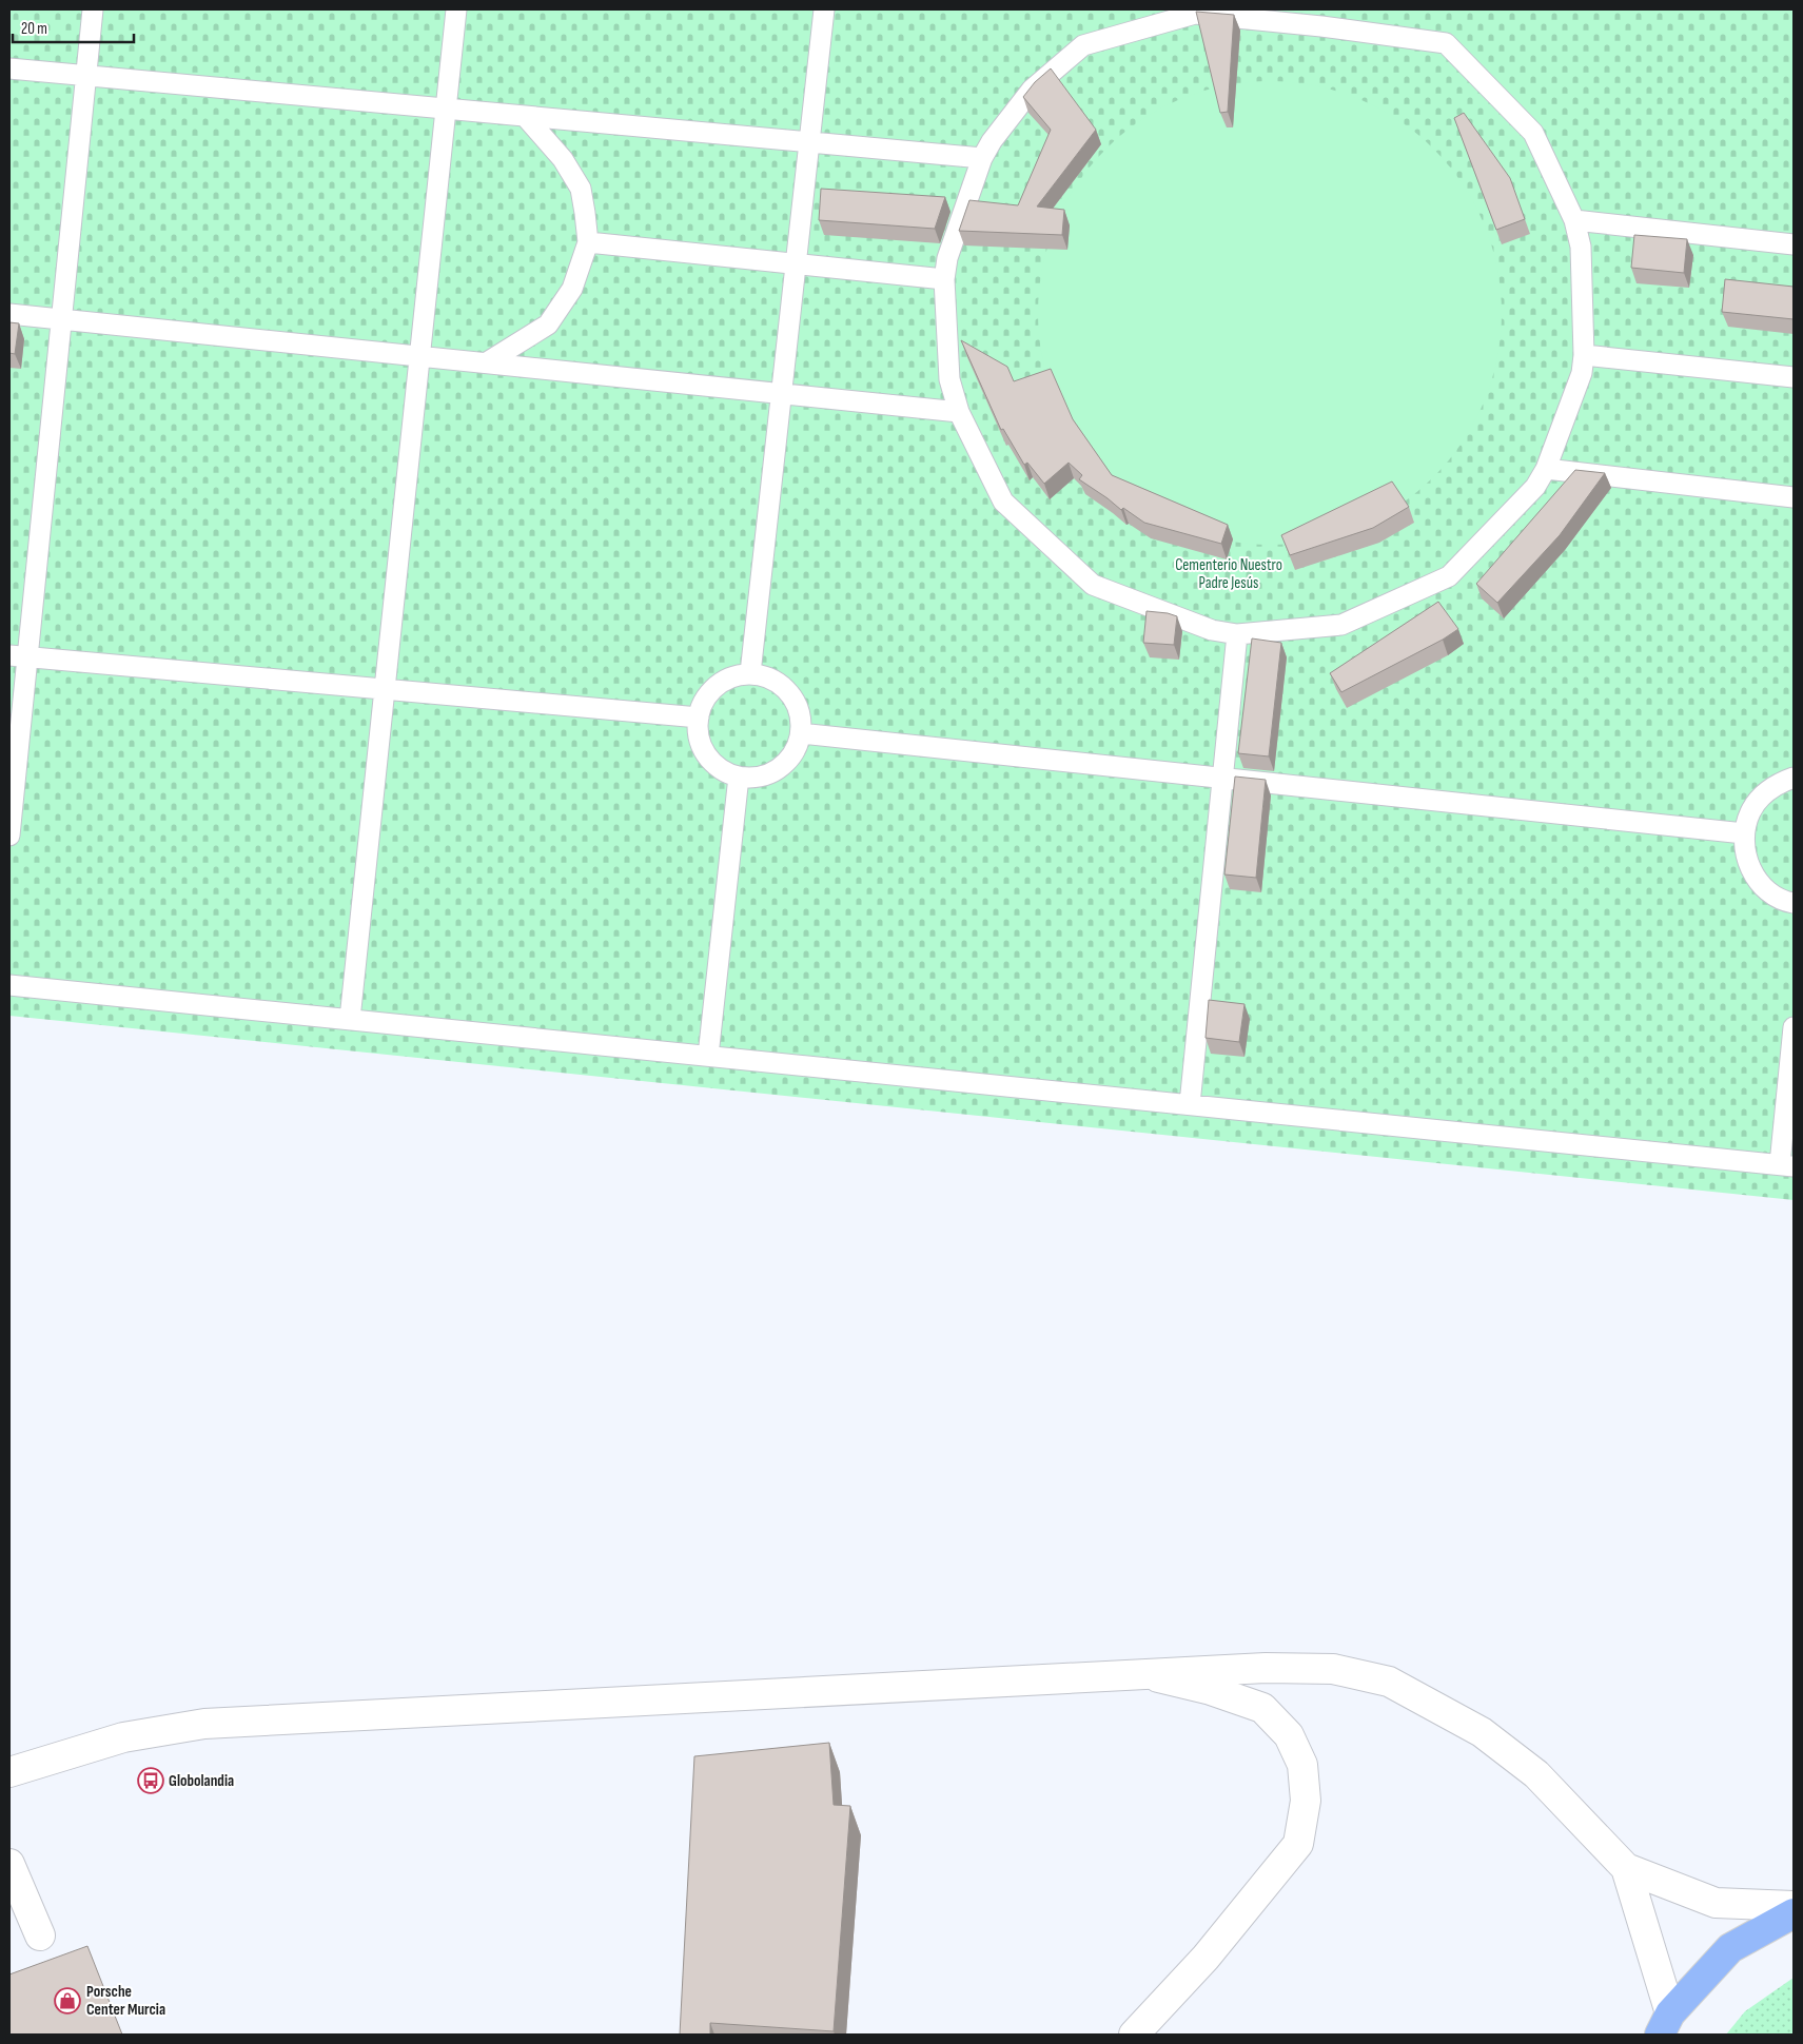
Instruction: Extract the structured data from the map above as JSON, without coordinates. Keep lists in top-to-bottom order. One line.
{"parks":["Cementerio Nuestro Padre Jesús"],"places":{"bus stop":["Globolandia"],"shop":["Porsche Center Murcia"]},"scale_bar":"20 m"}
